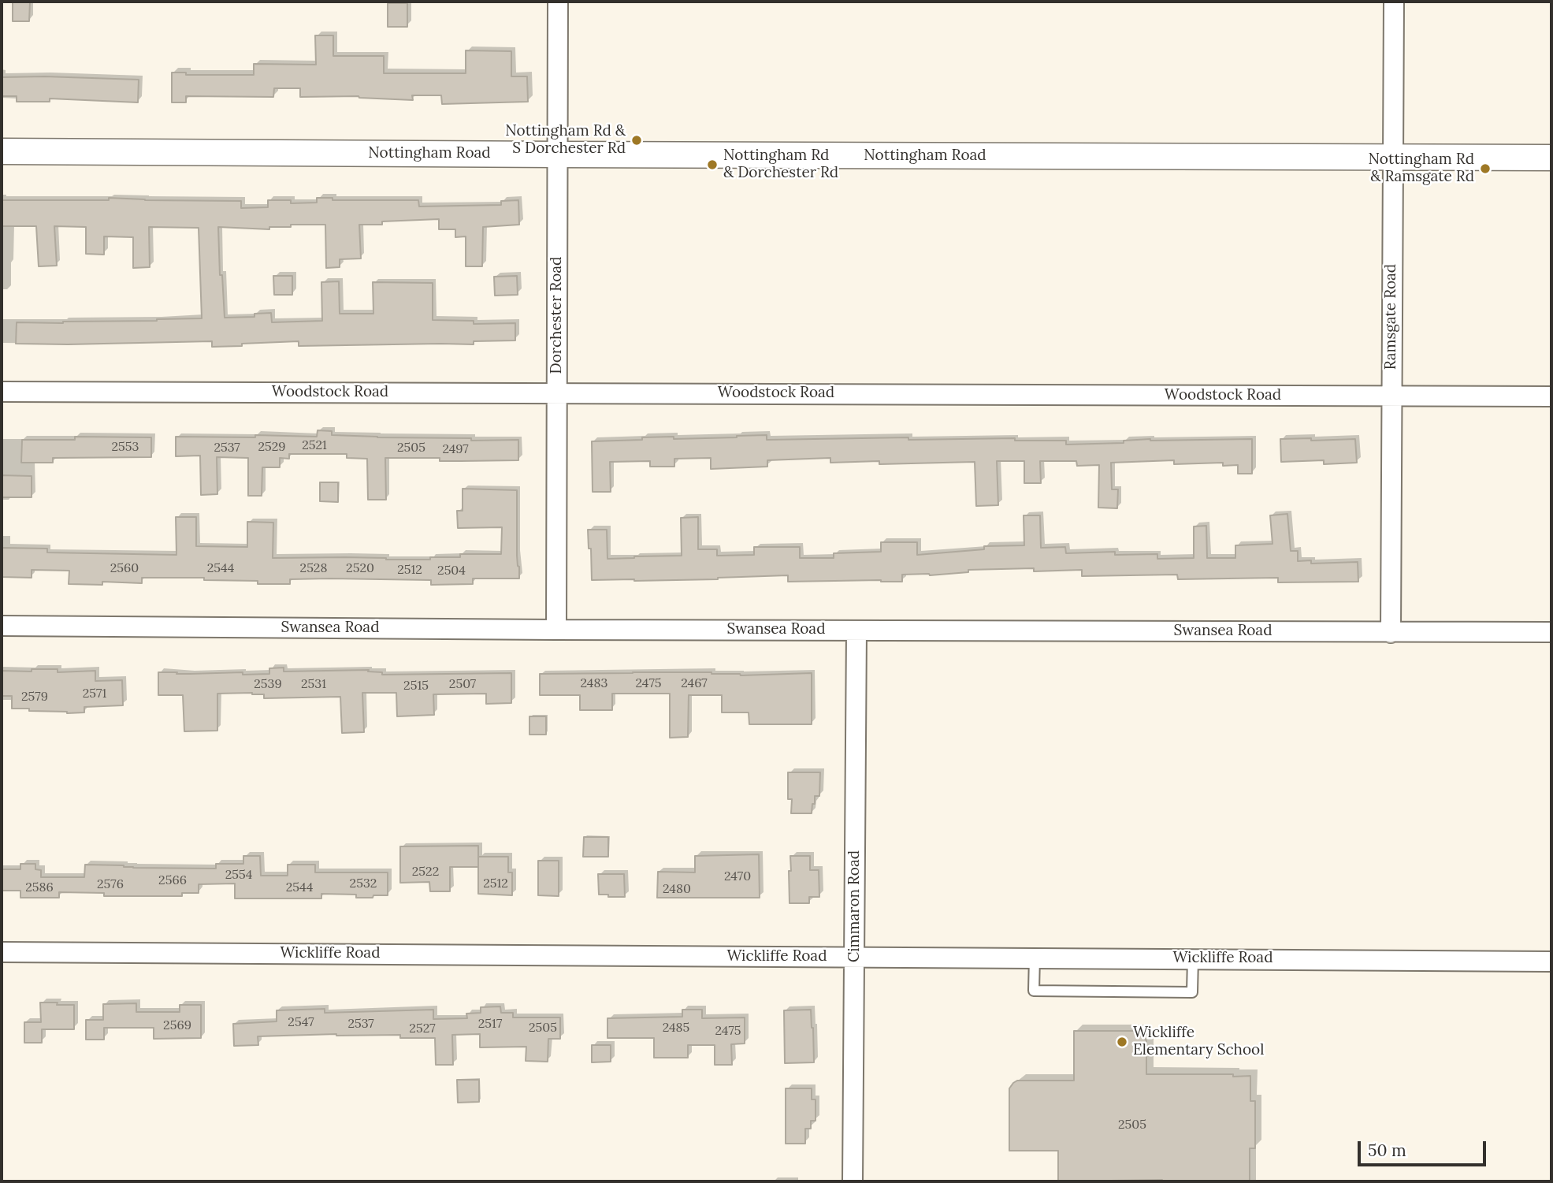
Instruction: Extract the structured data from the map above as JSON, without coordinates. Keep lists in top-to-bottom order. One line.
{"streets":{"street":["Nottingham Road","Dorchester Road","Ramsgate Road","Woodstock Road","Swansea Road","Cimmaron Road","Wickliffe Road"]},"crossings":[["Nottingham Road","Dorchester Road"],["Nottingham Road","Ramsgate Road"],["Dorchester Road","Woodstock Road"],["Dorchester Road","Swansea Road"],["Ramsgate Road","Woodstock Road"],["Ramsgate Road","Swansea Road"],["Swansea Road","Cimmaron Road"],["Cimmaron Road","Wickliffe Road"]],"places":["Nottingham Rd & S Dorchester Rd","Nottingham Rd & Dorchester Rd","Nottingham Rd & Ramsgate Rd","Wickliffe Elementary School"],"house_numbers":["2521","2553","2529","2537","2505","2497","2560","2544","2528","2520","2512","2504","2483","2475","2467","2539","2531","2507","2515","2571","2579","2522","2554","2470","2566","2532","2512","2576","2586","2544","2480","2547","2537","2517","2569","2505","2485","2527","2475","2505"],"scale_bar":"50 m"}
